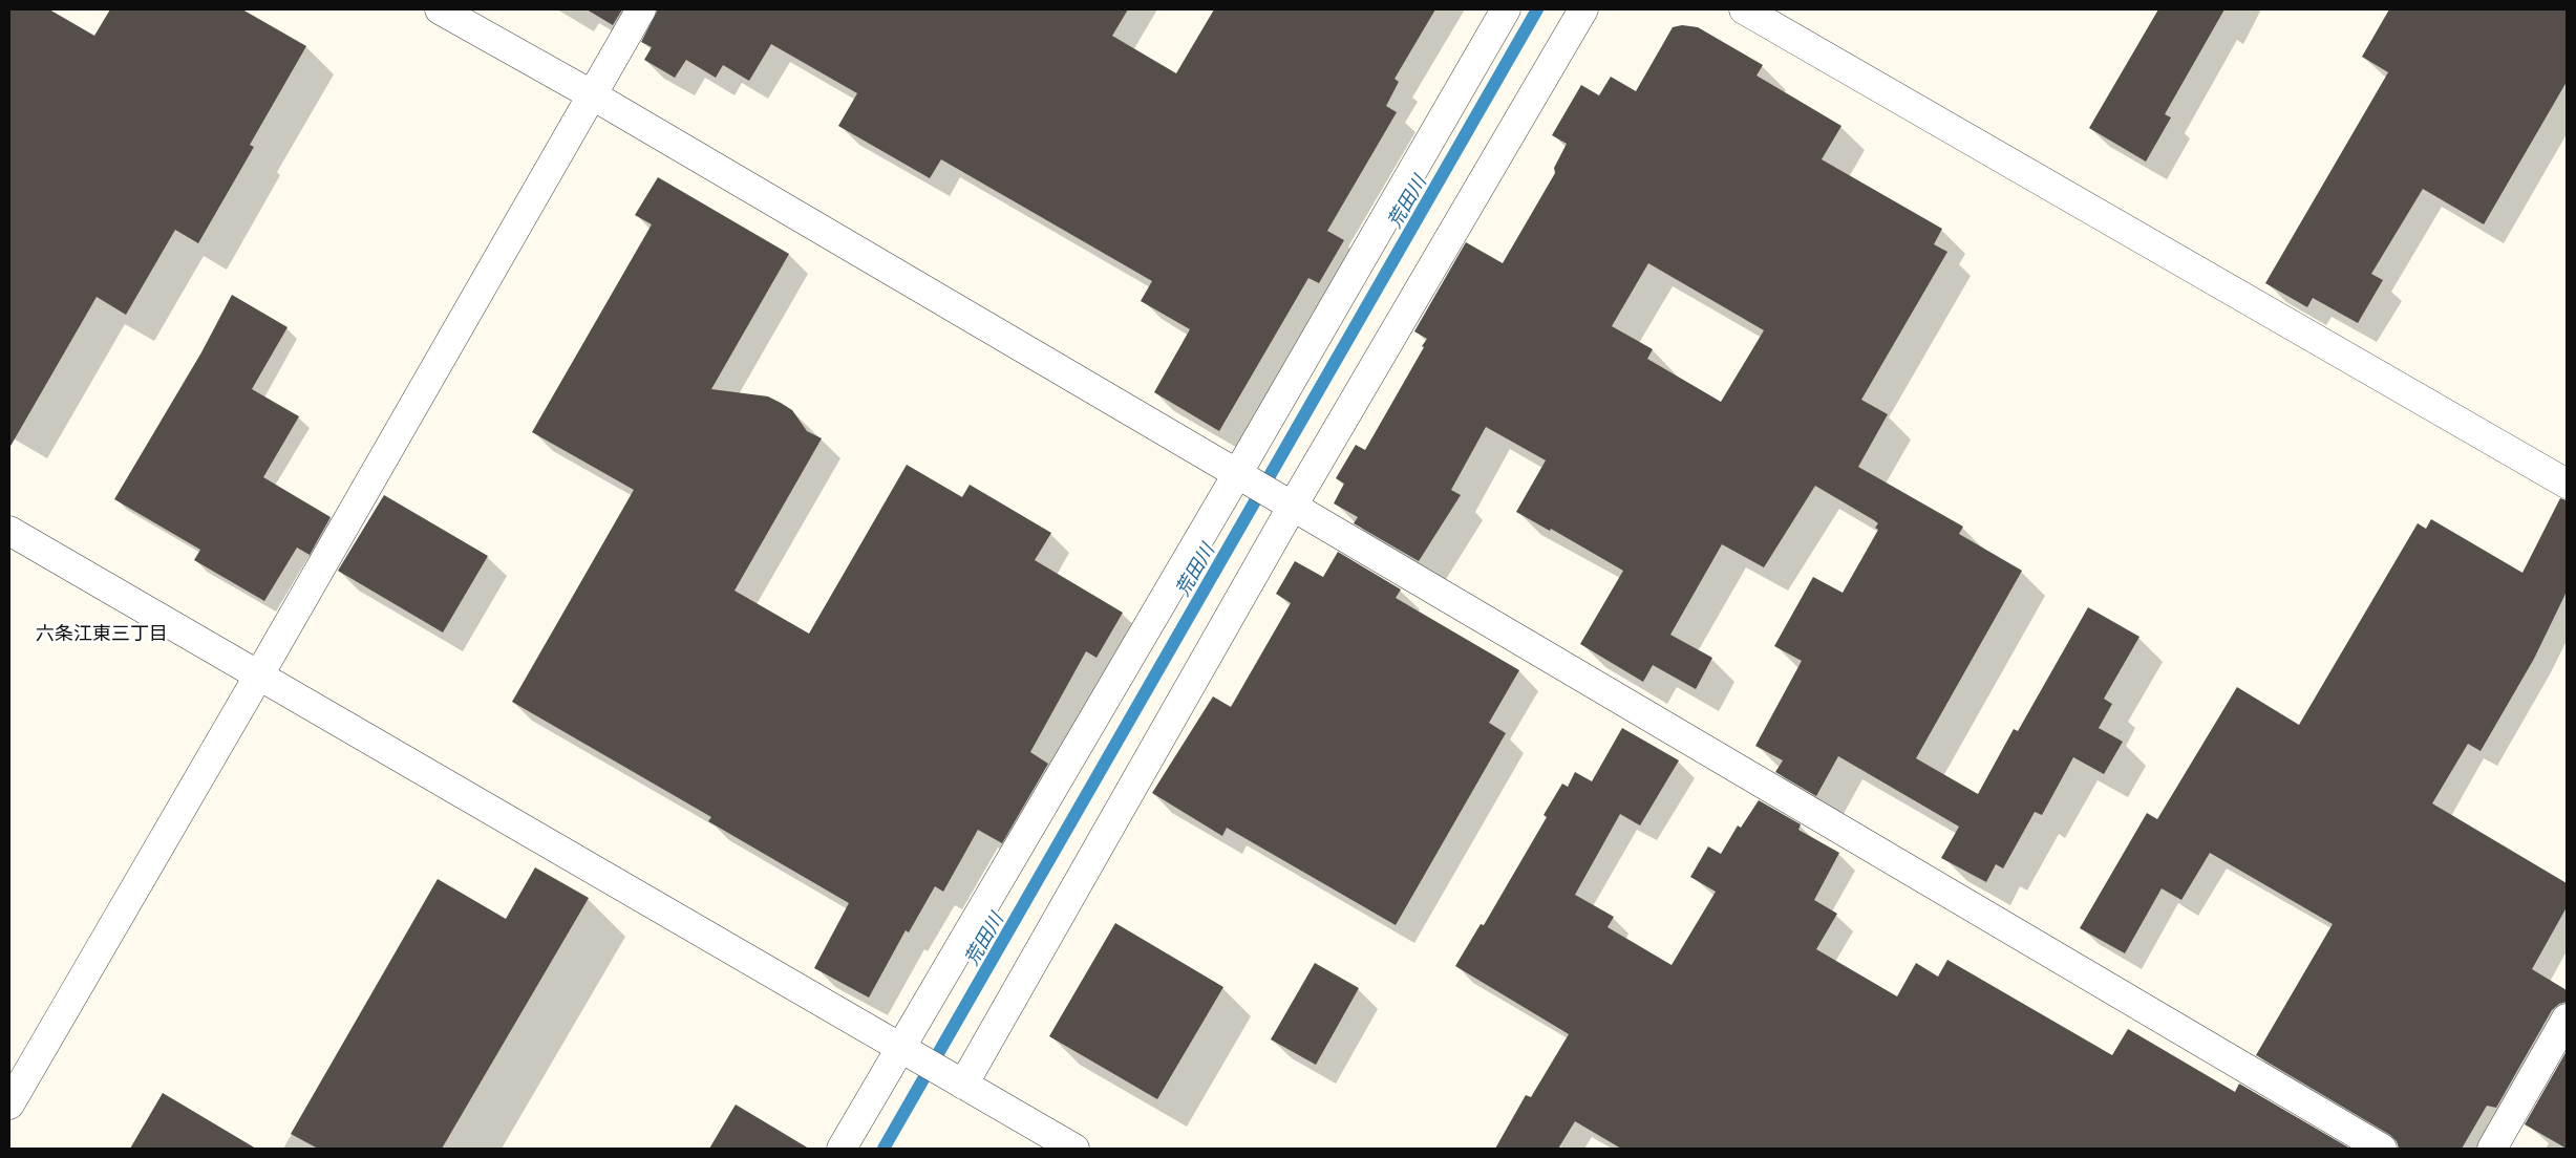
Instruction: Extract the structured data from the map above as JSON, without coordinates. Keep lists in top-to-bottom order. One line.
{"districts":["六条江東三丁目"],"water":["荒田川"]}
